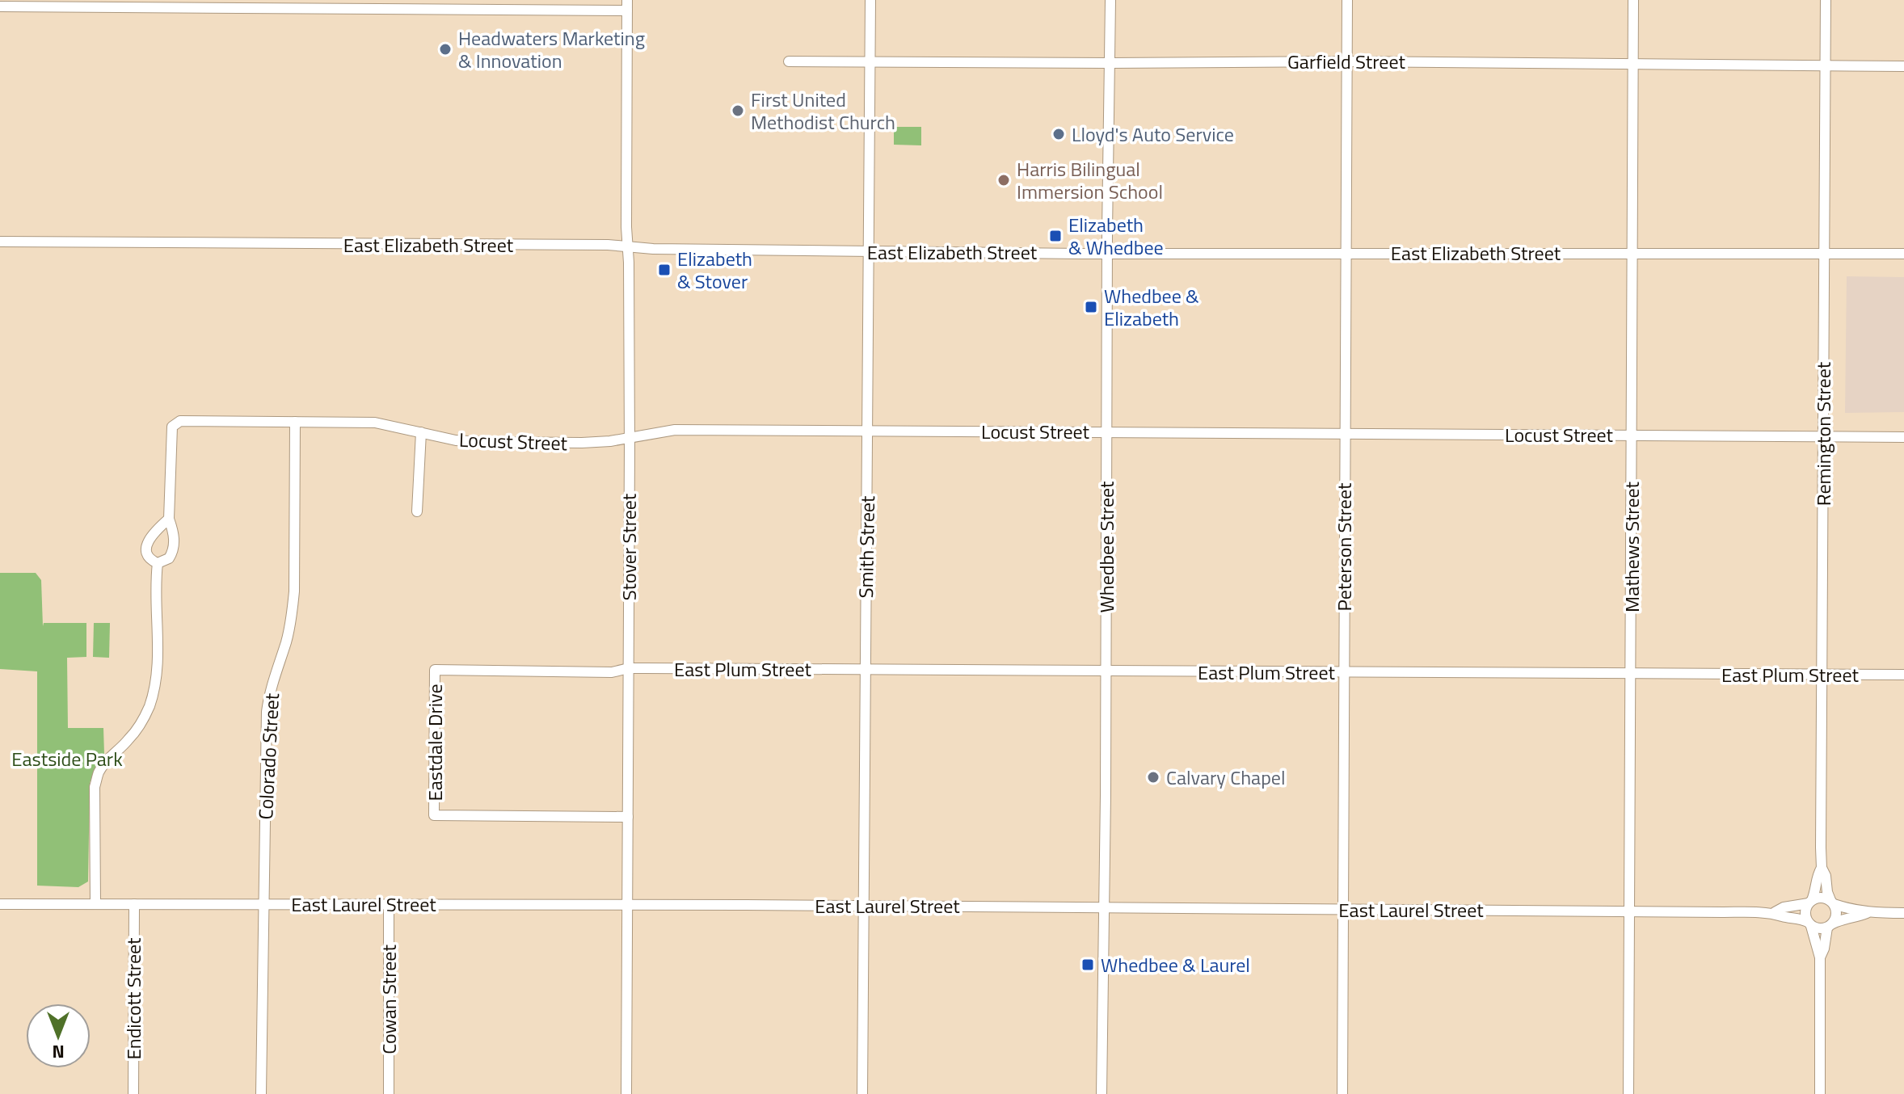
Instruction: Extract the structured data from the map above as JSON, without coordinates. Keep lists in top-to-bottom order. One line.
{"streets":{"street":["Garfield Street","East Elizabeth Street","Locust Street","Remington Street","Stover Street","Smith Street","Whedbee Street","Peterson Street","Mathews Street","East Plum Street","Eastdale Drive","Colorado Street","East Laurel Street","Endicott Street","Cowan Street"]},"crossings":[["Garfield Street","Remington Street"],["Garfield Street","Smith Street"],["Garfield Street","Whedbee Street"],["Garfield Street","Peterson Street"],["Garfield Street","Mathews Street"],["East Elizabeth Street","Remington Street"],["East Elizabeth Street","Stover Street"],["East Elizabeth Street","Smith Street"],["East Elizabeth Street","Whedbee Street"],["East Elizabeth Street","Peterson Street"],["East Elizabeth Street","Mathews Street"],["Locust Street","Remington Street"],["Locust Street","Stover Street"],["Locust Street","Smith Street"],["Locust Street","Whedbee Street"],["Locust Street","Peterson Street"],["Locust Street","Mathews Street"],["Locust Street","Colorado Street"],["Remington Street","East Plum Street"],["Remington Street","East Laurel Street"],["Stover Street","East Plum Street"],["Stover Street","Eastdale Drive"],["Stover Street","East Laurel Street"],["Smith Street","East Plum Street"],["Smith Street","East Laurel Street"],["Whedbee Street","East Plum Street"],["Whedbee Street","East Laurel Street"],["Peterson Street","East Plum Street"],["Peterson Street","East Laurel Street"],["Mathews Street","East Plum Street"],["Mathews Street","East Laurel Street"],["East Plum Street","Eastdale Drive"],["Colorado Street","East Laurel Street"],["East Laurel Street","Endicott Street"],["East Laurel Street","Cowan Street"]],"parks":["Eastside Park"],"places":{"other":["Headwaters Marketing & Innovation","First United Methodist Church","Lloyd's Auto Service","Harris Bilingual Immersion School","Calvary Chapel"],"transit":["Elizabeth & Whedbee","Elizabeth & Stover","Whedbee & Elizabeth","Whedbee & Laurel"]},"north":"bottom"}
